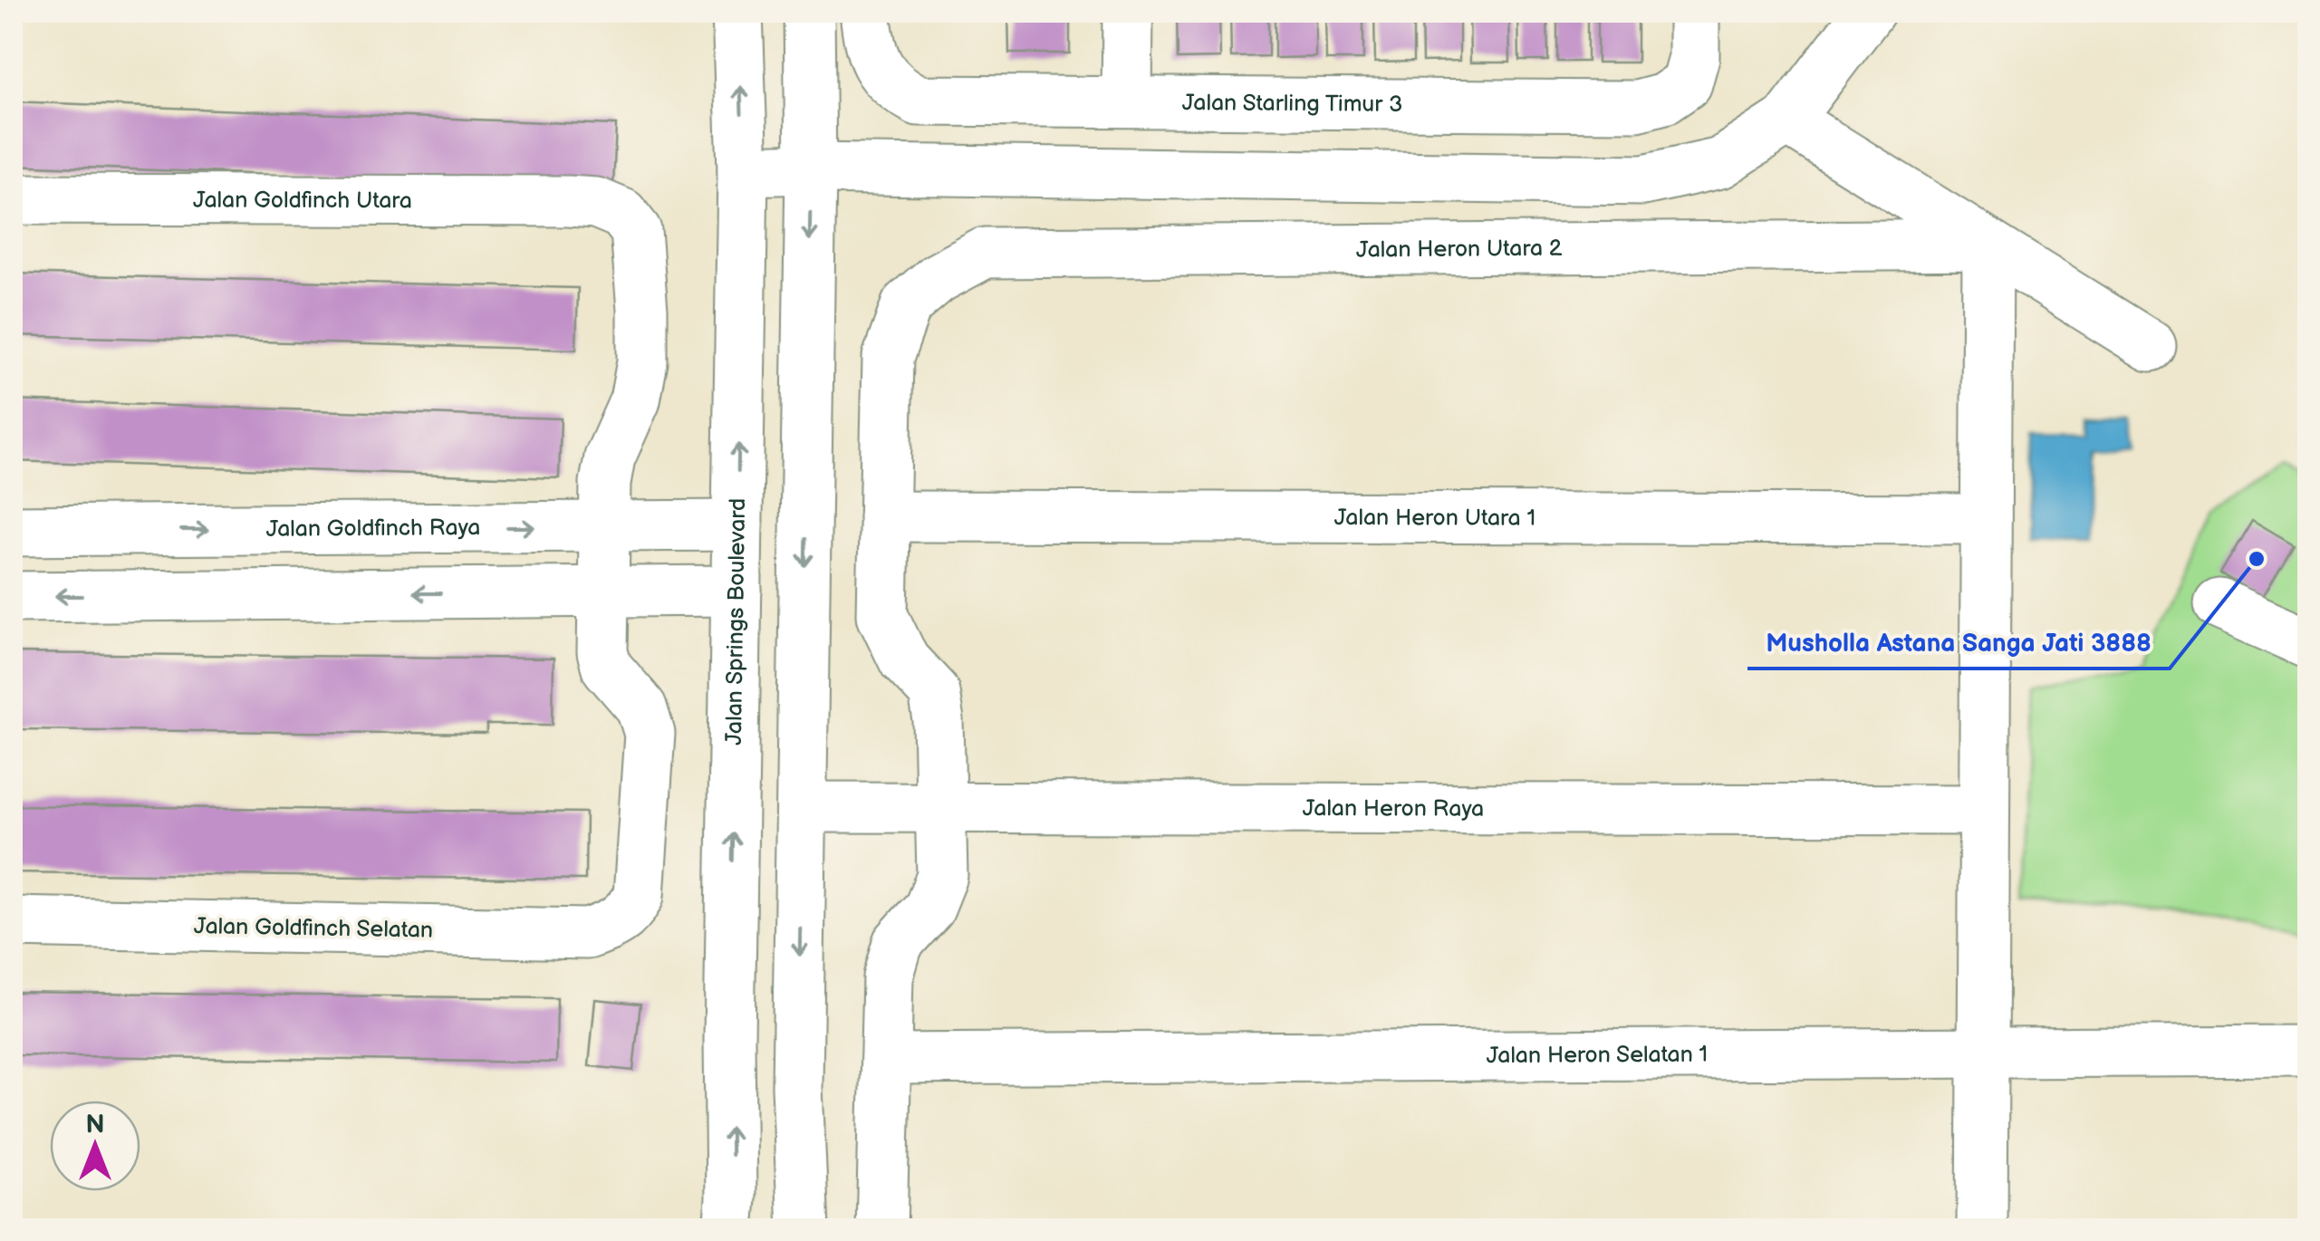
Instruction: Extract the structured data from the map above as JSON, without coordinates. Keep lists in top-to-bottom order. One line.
{"streets":{"street":["Jalan Starling Timur 3","Jalan Goldfinch Utara","Jalan Heron Utara 2","Jalan Heron Utara 1","Jalan Goldfinch Raya","Jalan Springs Boulevard","Jalan Heron Raya","Jalan Goldfinch Selatan","Jalan Heron Selatan 1"]},"crossings":[["Jalan Goldfinch Utara","Jalan Goldfinch Raya"],["Jalan Heron Utara 2","Jalan Heron Utara 1"],["Jalan Heron Utara 2","Jalan Heron Raya"],["Jalan Heron Utara 2","Jalan Heron Selatan 1"],["Jalan Goldfinch Raya","Jalan Springs Boulevard"]],"places":["Musholla Astana Sanga Jati 3888"],"north":"top"}
